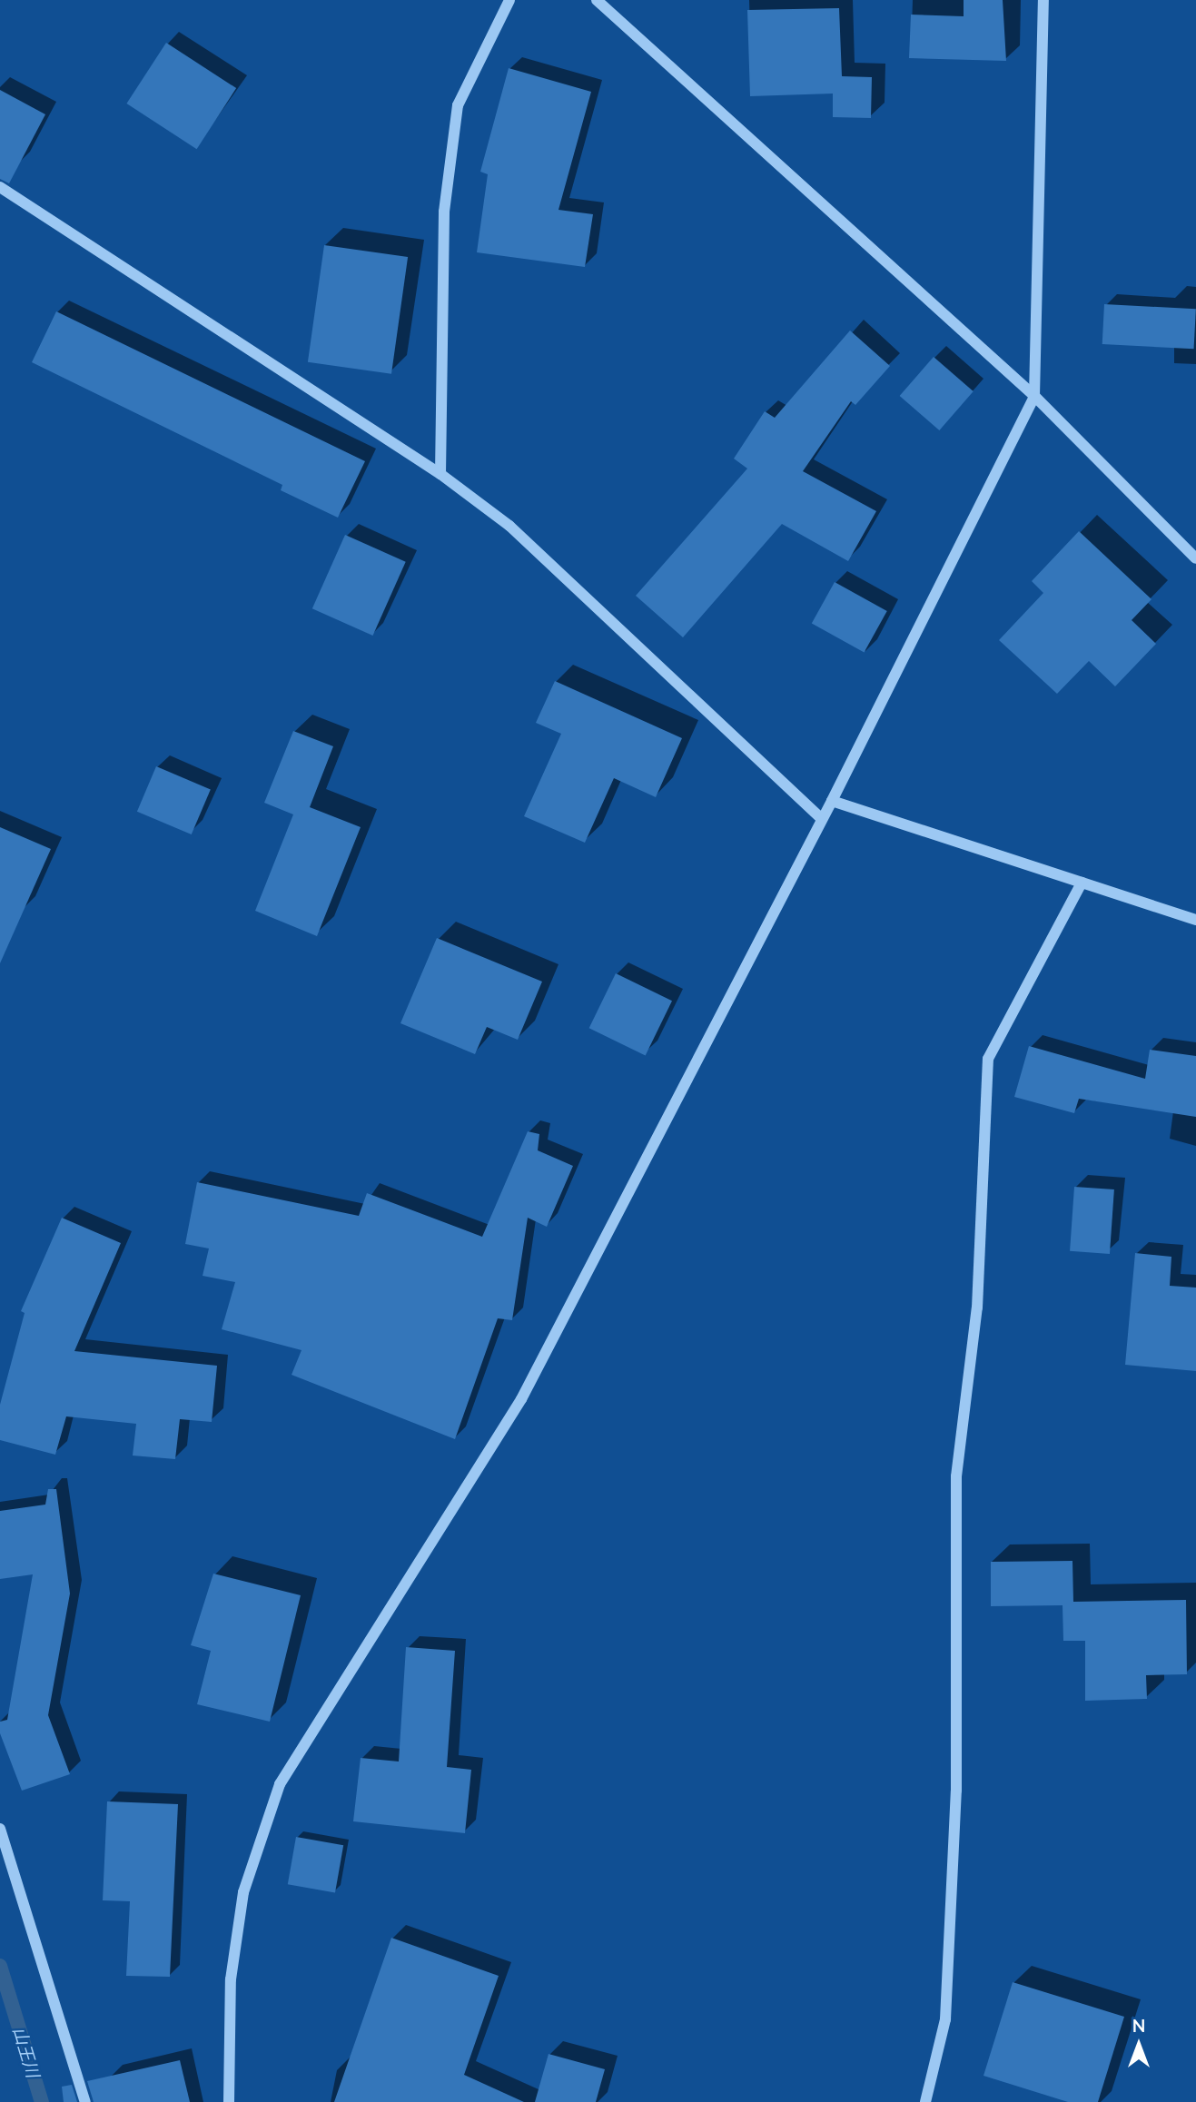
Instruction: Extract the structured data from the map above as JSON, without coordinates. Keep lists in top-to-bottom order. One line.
{"water":["山王川"],"north":"top"}
